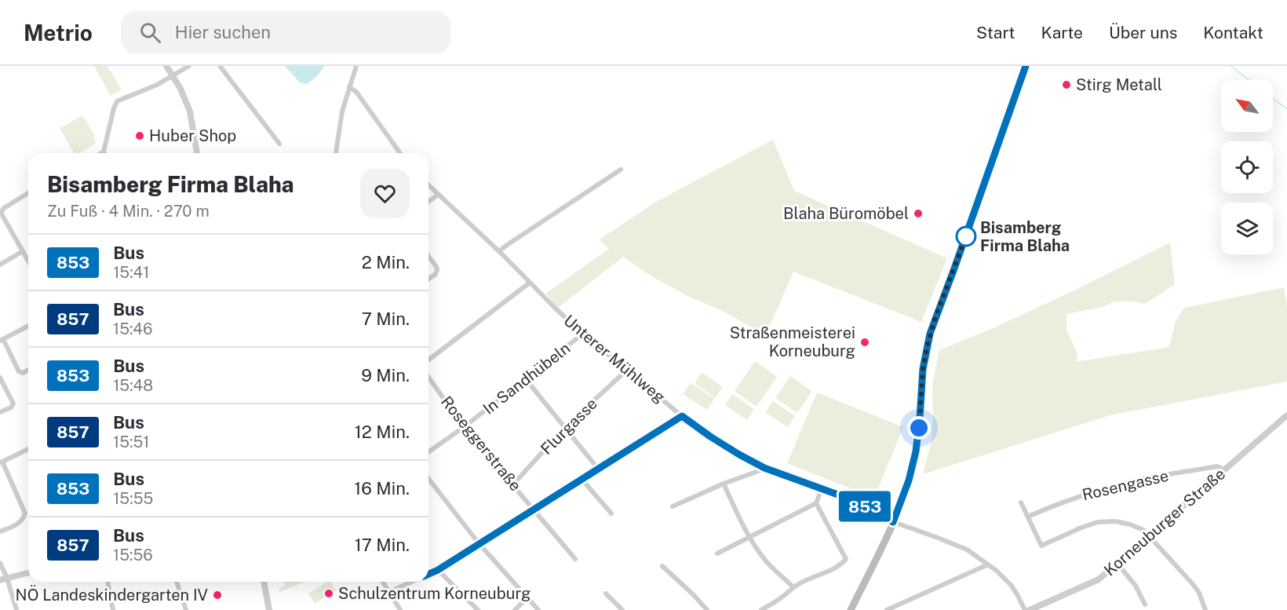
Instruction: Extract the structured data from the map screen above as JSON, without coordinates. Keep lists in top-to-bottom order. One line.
{"streets":{"street":["Unterer Mühlweg","In Sandhübeln","Flurgasse","Roseggerstraße","Rosengasse","Korneuburger Straße"]},"crossings":[["Unterer Mühlweg","In Sandhübeln"],["Unterer Mühlweg","Flurgasse"],["In Sandhübeln","Roseggerstraße"],["Flurgasse","Roseggerstraße"],["Rosengasse","Korneuburger Straße"]],"places":["Stirg Metall","Huber Shop","Blaha Büromöbel","Bisamberg Firma Blaha","Straßenmeisterei Korneuburg","Schulzentrum Korneuburg","NÖ Landeskindergarten IV"],"lines":["bus line 853"],"north":"top left","page":{"header":"Metrio","search":"Hier suchen","nav":["Start","Karte","Über uns","Kontakt"],"on_map":"853","heading":["Bisamberg Firma Blaha","Zu Fuß · 4 Min. · 270 m"],"list":[{"mark":"853","name":"Bus","note":"15:41","value":"2 Min."},{"mark":"857","name":"Bus","note":"15:46","value":"7 Min."},{"mark":"853","name":"Bus","note":"15:48","value":"9 Min."},{"mark":"857","name":"Bus","note":"15:51","value":"12 Min."},{"mark":"853","name":"Bus","note":"15:55","value":"16 Min."},{"mark":"857","name":"Bus","note":"15:56","value":"17 Min."}]}}
